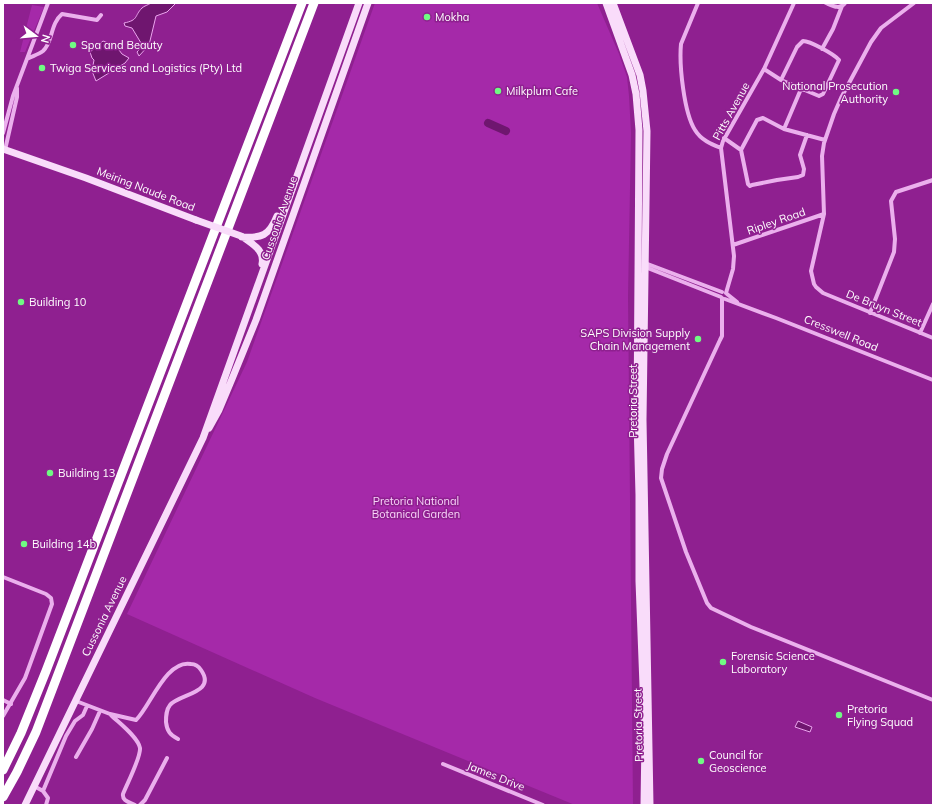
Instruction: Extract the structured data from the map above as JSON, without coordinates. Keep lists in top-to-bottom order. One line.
{"streets":{"main road":["Meiring Naude Road","Cussonia Avenue","Pretoria Street"],"street":["Pitts Avenue","Ripley Road","De Bruyn Street","Cresswell Road","James Drive"]},"crossings":[["Pitts Avenue","Ripley Road"],["Pitts Avenue","Cresswell Road"],["Meiring Naude Road","Cussonia Avenue"],["Ripley Road","De Bruyn Street"],["Cresswell Road","Pretoria Street"]],"parks":["Pretoria National Botanical Garden"],"places":["Mokha","Spa and Beauty","Twiga Services and Logistics (Pty) Ltd","Milkplum Cafe","National Prosecution Authority","Building 10","SAPS Division Supply Chain Management","Building 13","Building 14b","Forensic Science Laboratory","Pretoria Flying Squad","Council for Geoscience"],"north":"right"}
